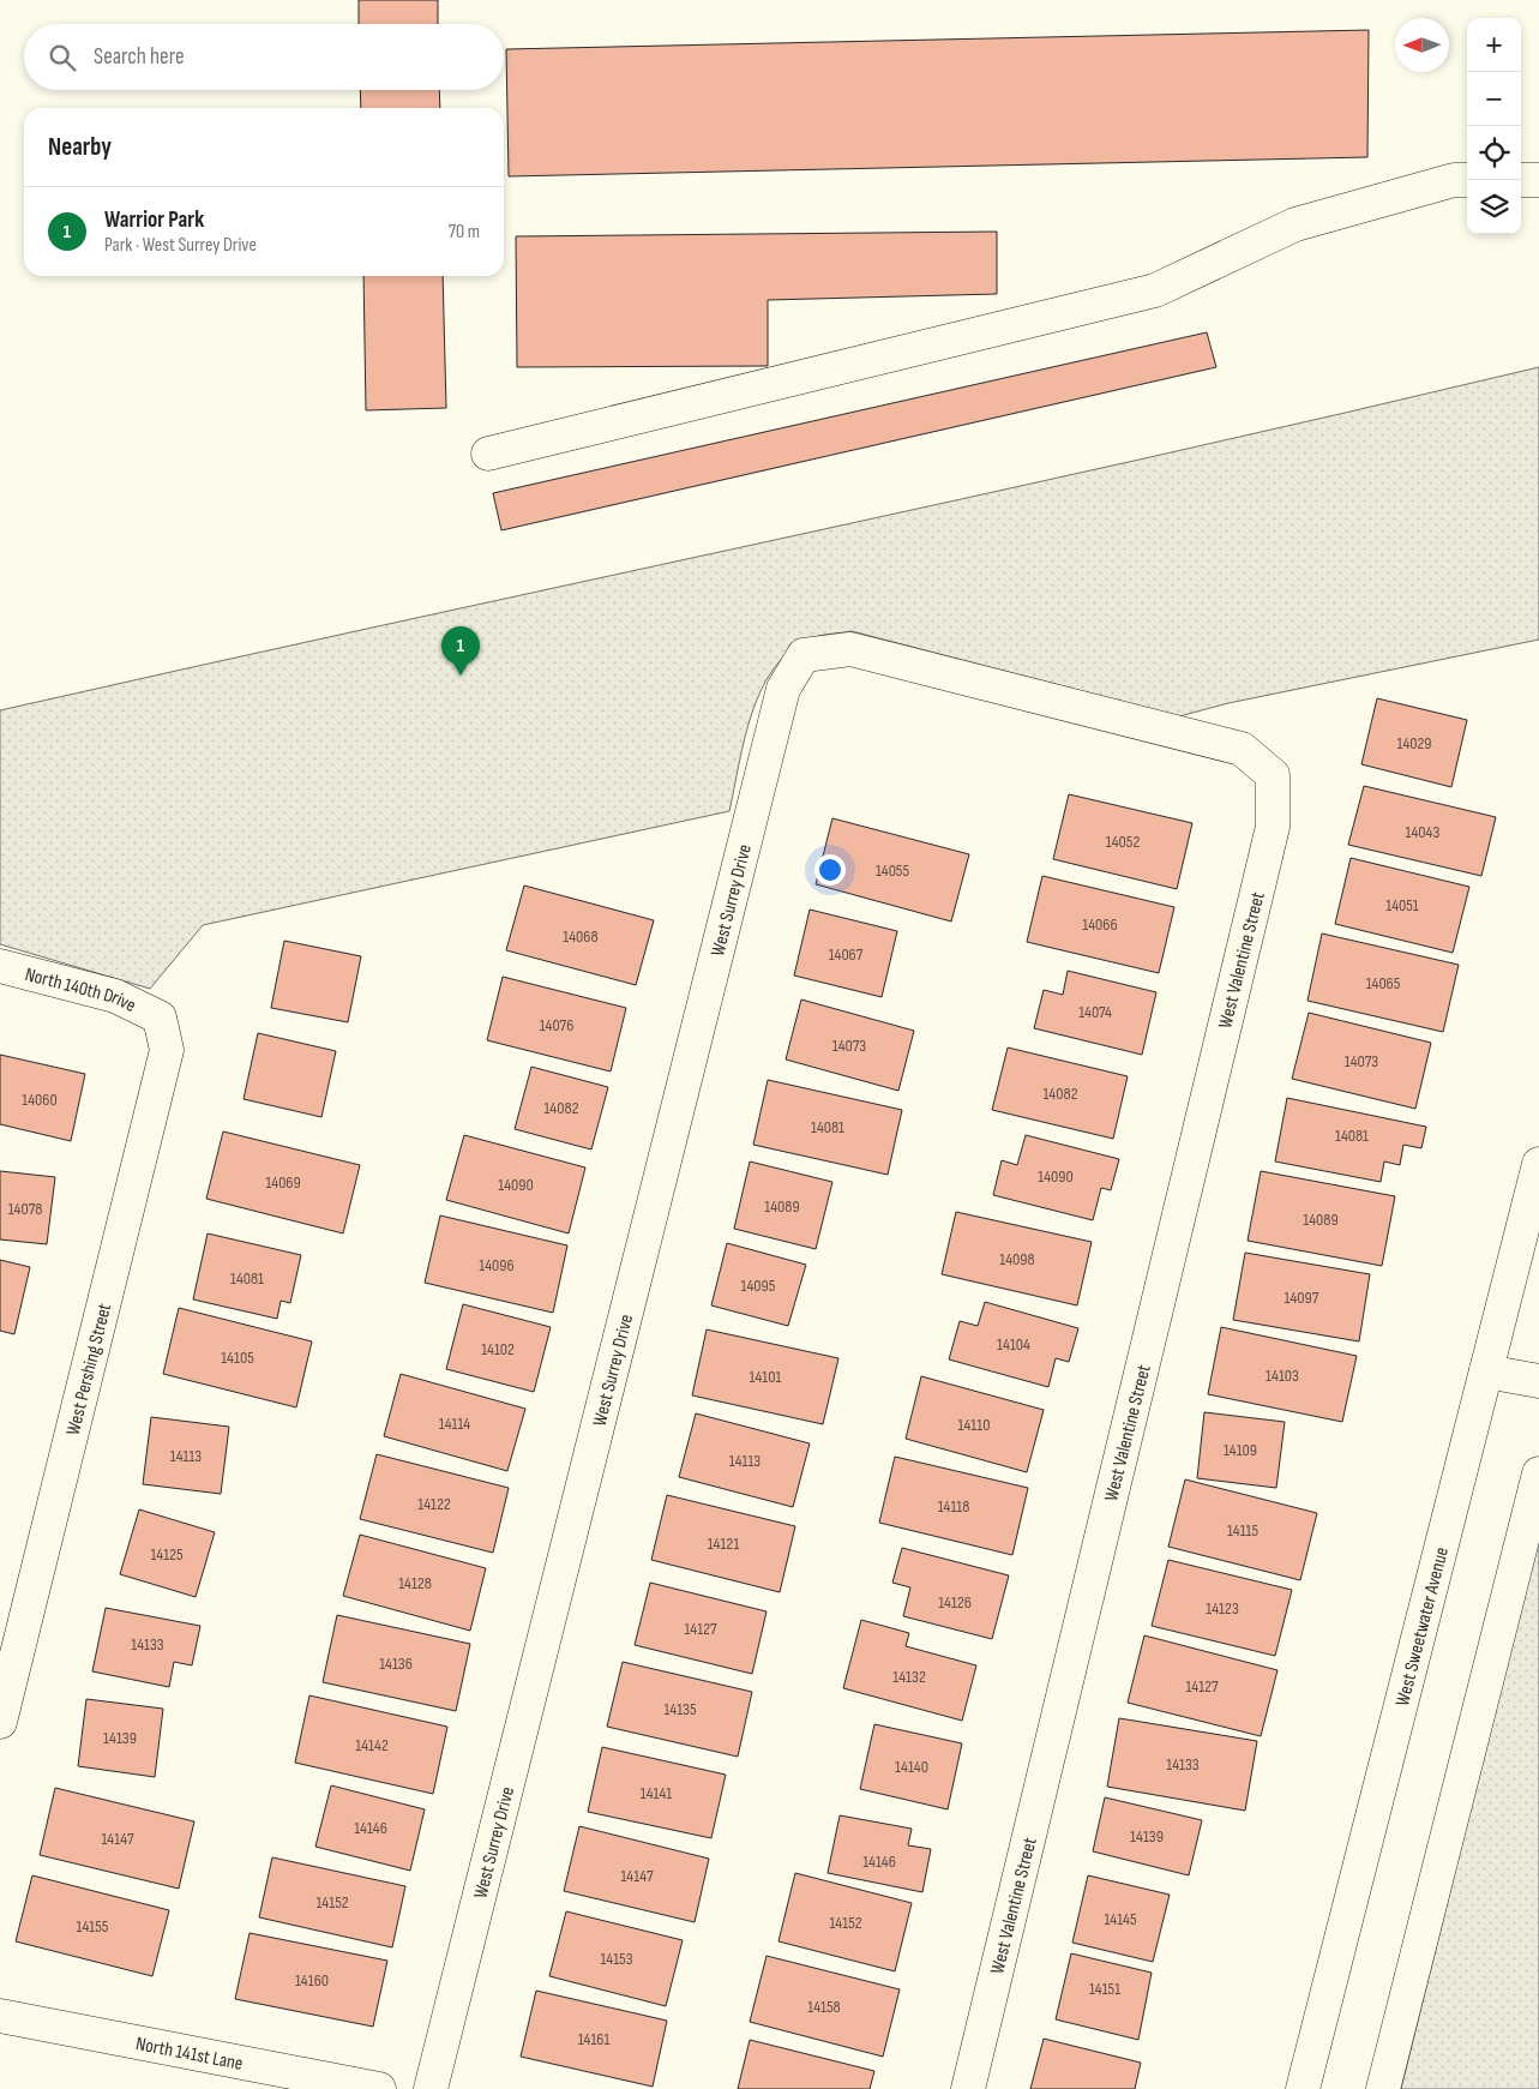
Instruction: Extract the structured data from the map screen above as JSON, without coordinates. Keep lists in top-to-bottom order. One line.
{"streets":{"street":["West Surrey Drive","West Valentine Street","North 140th Drive","West Pershing Street","West Sweetwater Avenue","North 141st Lane"]},"crossings":[["West Surrey Drive","West Valentine Street"],["North 140th Drive","West Pershing Street"]],"house_numbers":["14029","14043","14052","14055","14051","14066","14068","14067","14065","14074","14076","14073","14073","14082","14060","14082","14081","14081","14090","14069","14090","14089","14078","14089","14098","14096","14081","14095","14097","14104","14102","14105","14103","14101","14114","14110","14109","14113","14113","14122","14118","14115","14121","14125","14128","14126","14123","14127","14133","14136","14132","14127","14135","14139","14142","14133","14140","14141","14146","14139","14147","14146","14147","14152","14145","14152","14155","14153","14160","14151","14158","14161"],"north":"left","page":{"map_buttons":["+","−"],"search":"Search here","heading":"Nearby","list":[{"mark":"1","name":"Warrior Park","note":"Park · West Surrey Drive","value":"70 m"}],"pins":"1"}}
